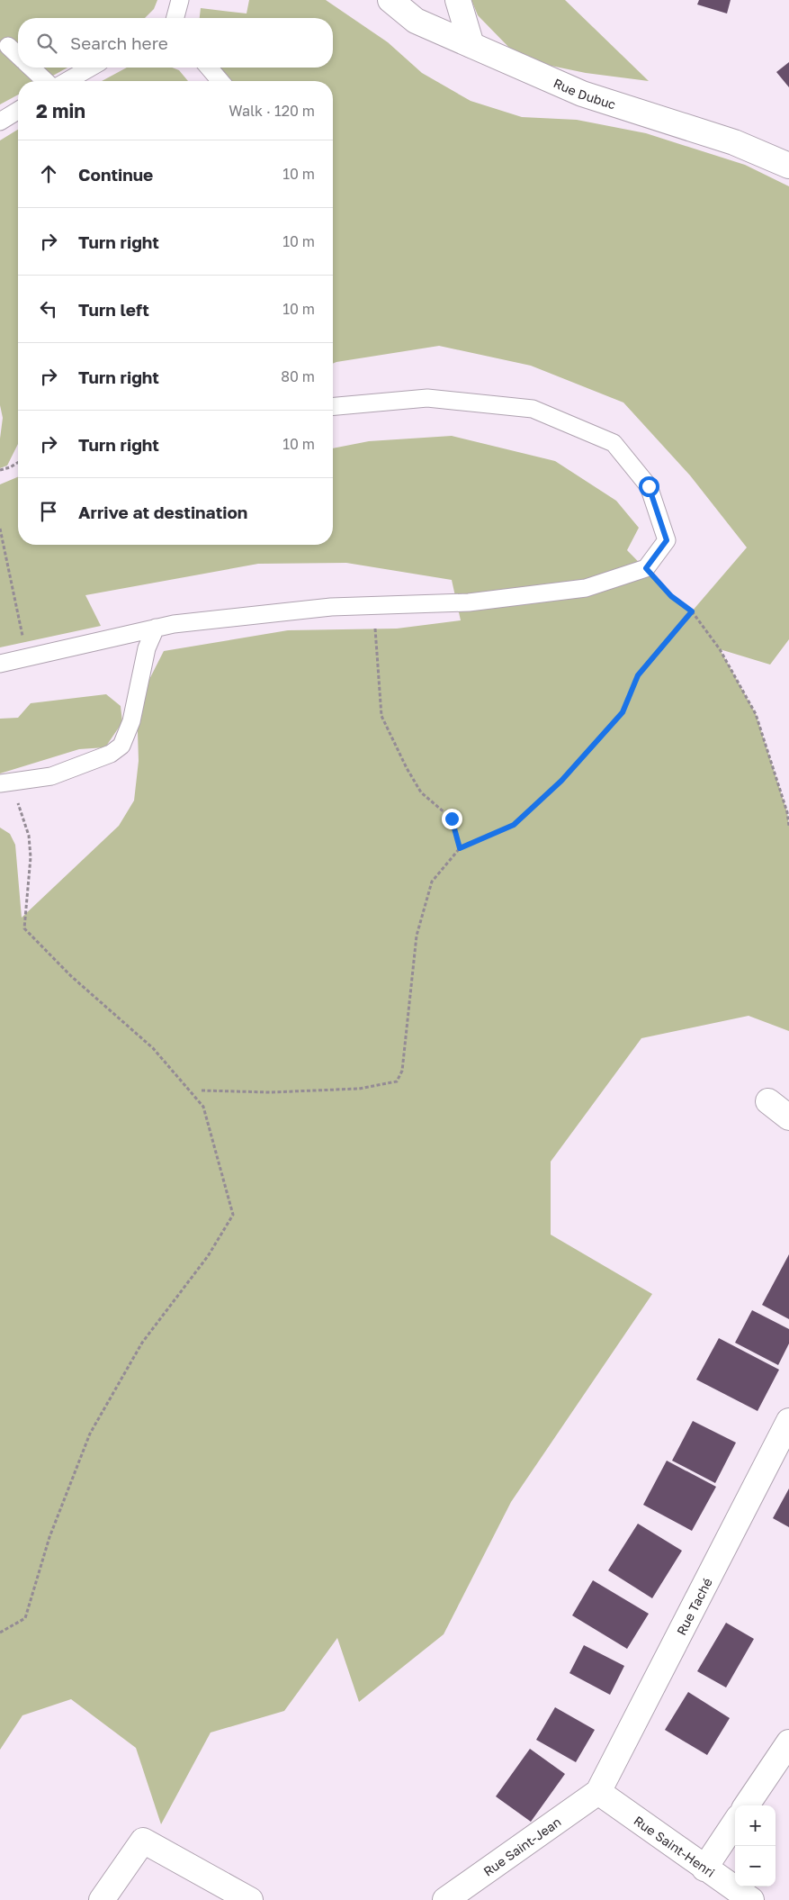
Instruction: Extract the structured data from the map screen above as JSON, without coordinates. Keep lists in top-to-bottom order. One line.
{"streets":{"street":["Rue Dubuc","Rue Taché","Rue Saint-Jean","Rue Saint-Henri"]},"crossings":[["Rue Taché","Rue Saint-Jean"],["Rue Taché","Rue Saint-Henri"],["Rue Saint-Jean","Rue Saint-Henri"]],"page":{"search":"Search here","heading":["2 min","Walk · 120 m"],"list":[["Continue","10 m"],["Turn right","10 m"],["Turn left","10 m"],["Turn right","80 m"],["Turn right","10 m"],"Arrive at destination"],"map_buttons":["+","−"]}}
